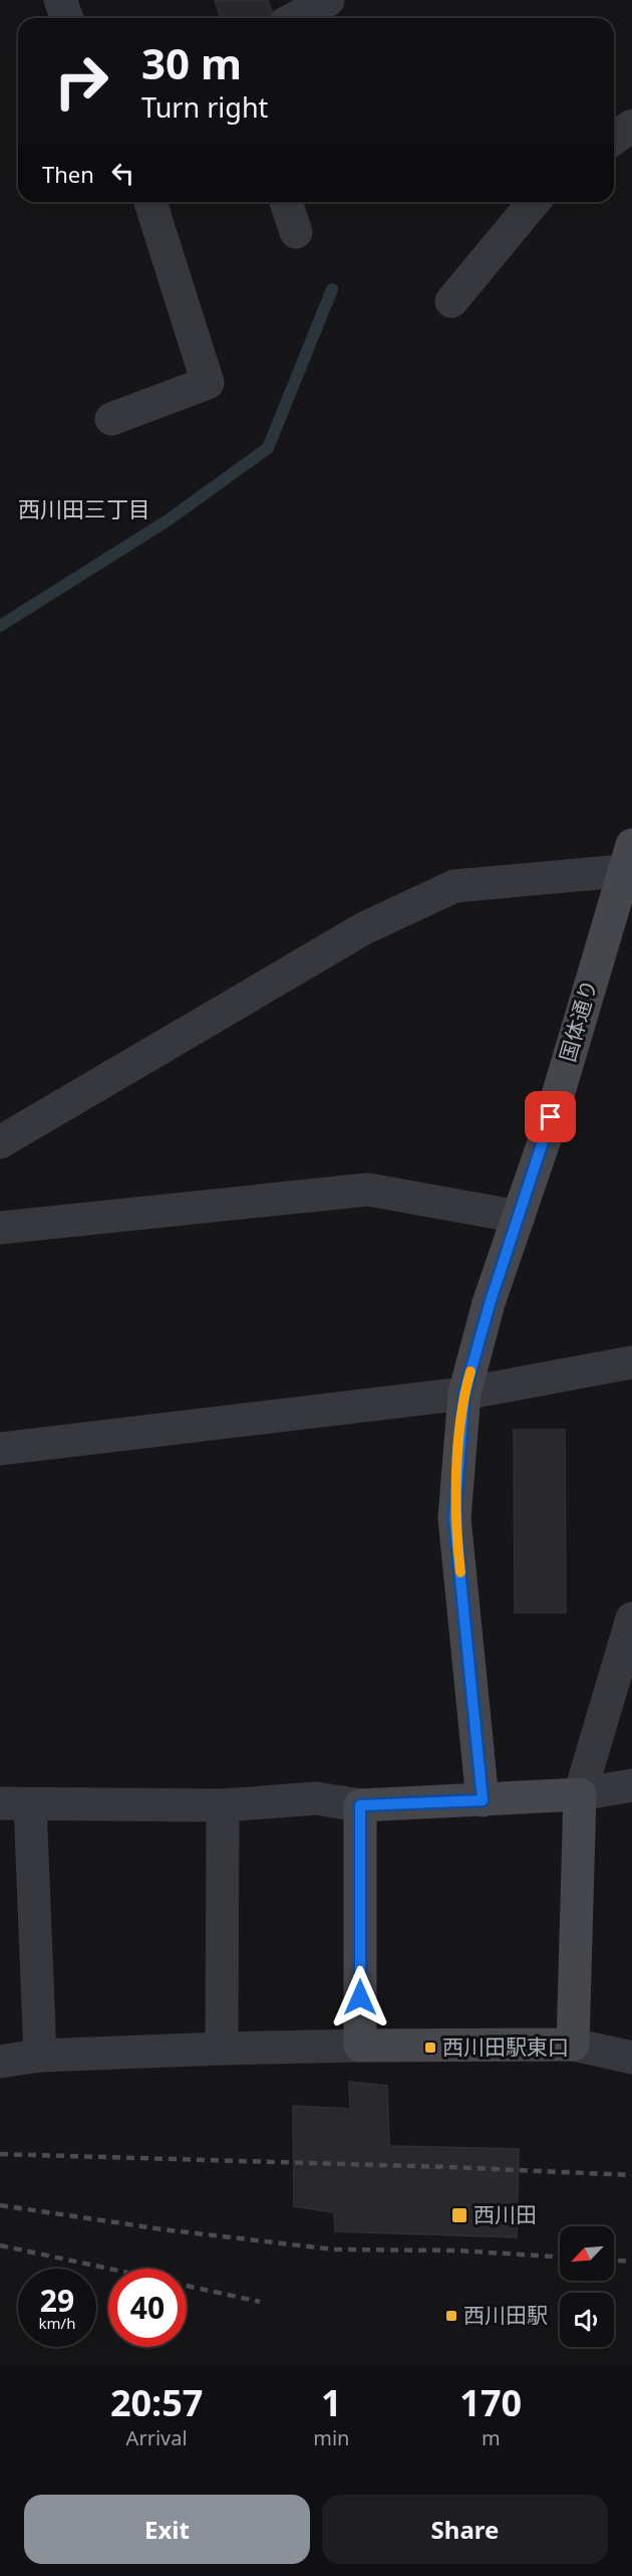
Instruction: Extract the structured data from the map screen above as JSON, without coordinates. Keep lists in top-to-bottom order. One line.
{"streets":{"main road":["国体通り"]},"districts":["西川田三丁目"],"places":{"transit":["西川田駅東口","西川田","西川田駅"]},"north":"bottom left","page":{"turn":["30 m","Turn right"],"then":"Then","speed":"29 km/h","limit":"40","eta":["20:57","Arrival","1","min","170","m"],"buttons":["Exit","Share"]}}
